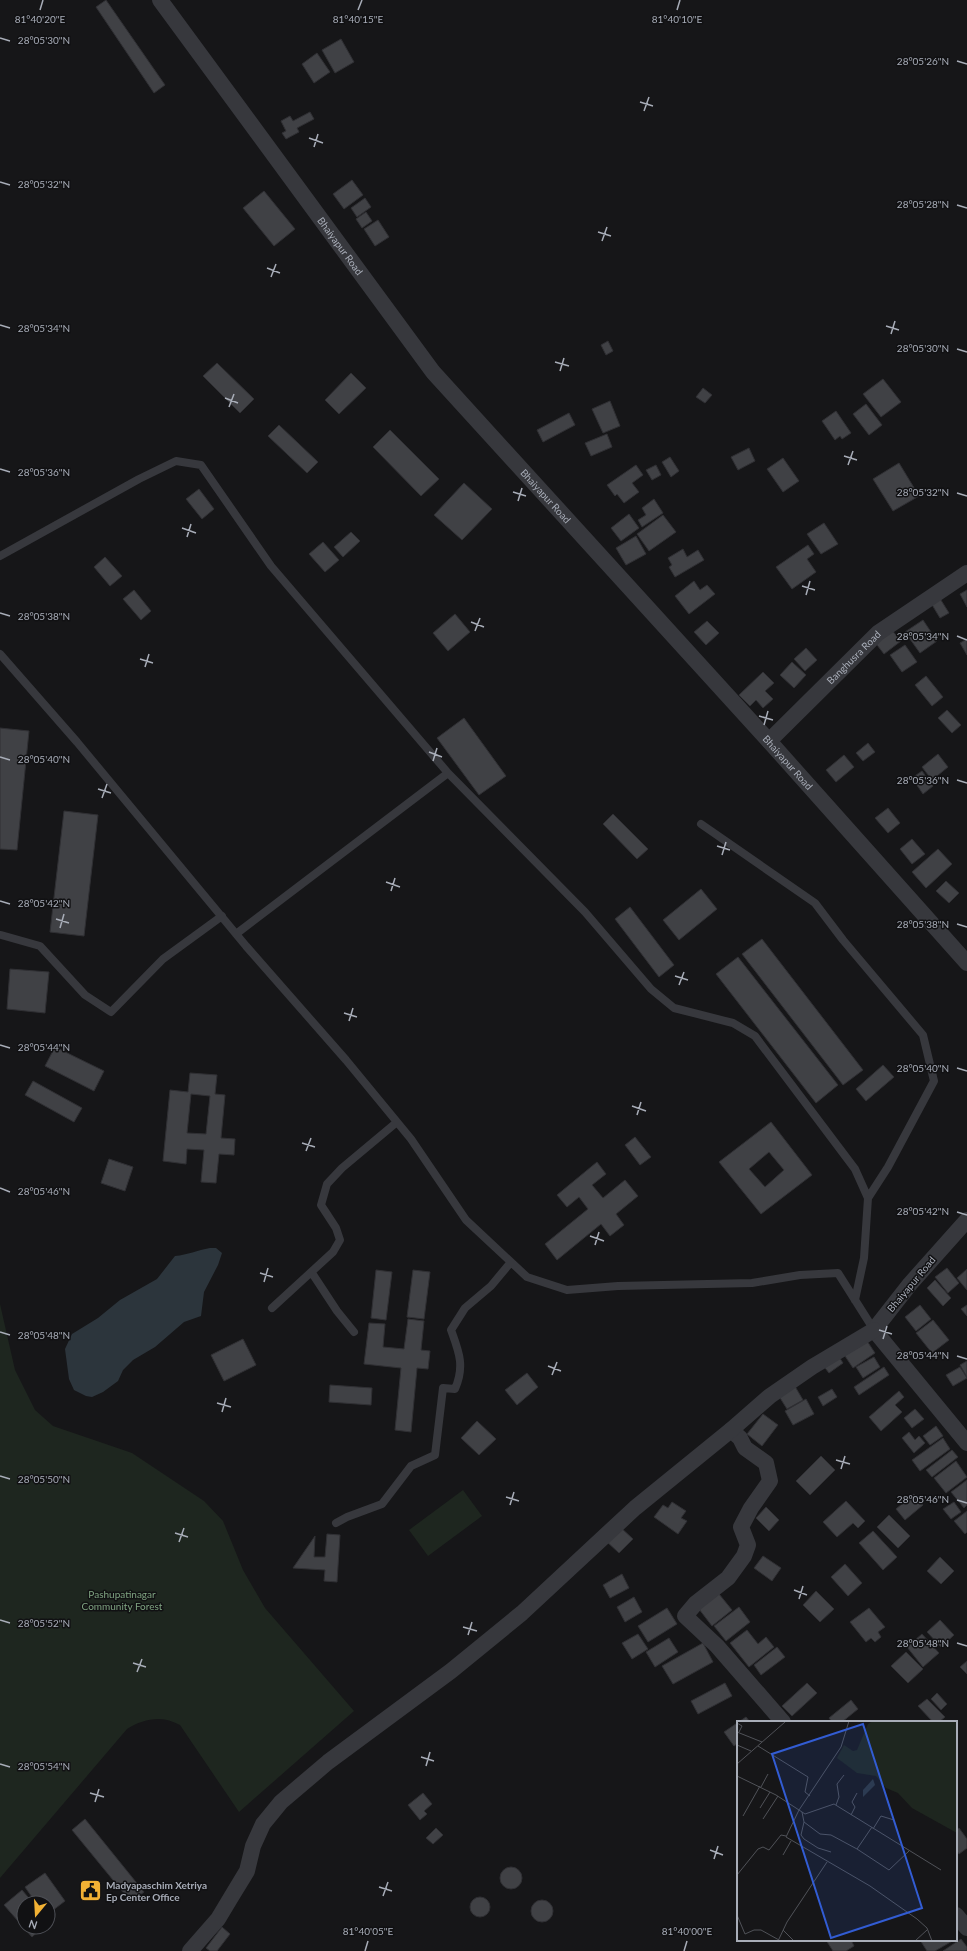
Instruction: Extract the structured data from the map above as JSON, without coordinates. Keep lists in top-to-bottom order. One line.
{"streets":{"street":["Bhaiyapur Road","Banghusra Road"]},"crossings":[["Bhaiyapur Road","Banghusra Road"]],"parks":["Pashupatinagar Community Forest"],"places":{"public building":["Madyapaschim Xetriya Ep Center Office"]},"north":"bottom","coordinates":["81°40'20\"E","81°40'15\"E","81°40'10\"E","28°05'30\"N","28°05'26\"N","28°05'32\"N","28°05'28\"N","28°05'34\"N","28°05'36\"N","28°05'38\"N","28°05'40\"N","28°05'42\"N","28°05'44\"N","28°05'46\"N","28°05'48\"N","28°05'50\"N","28°05'52\"N","28°05'54\"N","81°40'05\"E","81°40'00\"E"]}
